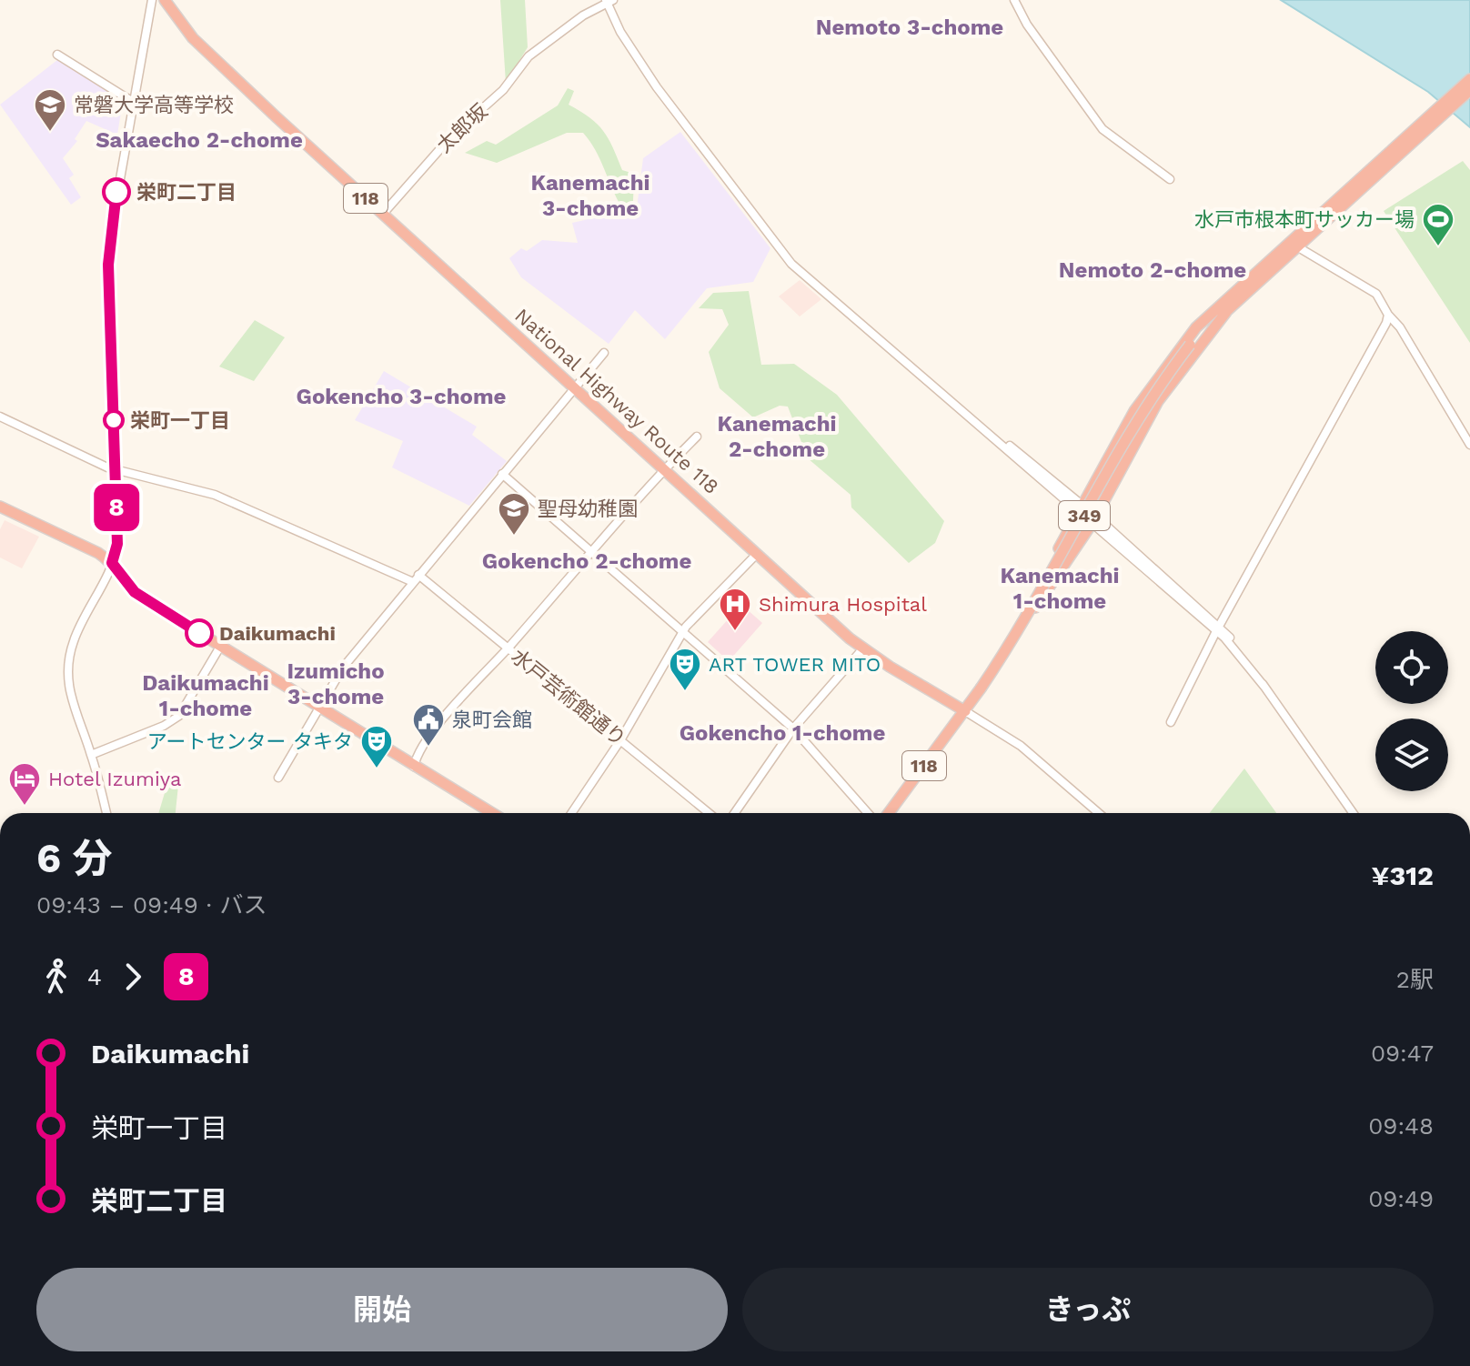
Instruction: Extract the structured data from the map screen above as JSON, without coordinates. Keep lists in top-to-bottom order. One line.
{"streets":{"highway":["118","National Highway Route 118","349"],"street":["太郎坂","水戸芸術館通り"]},"crossings":[["太郎坂","National Highway Route 118"],["118","National Highway Route 118"],["118","349"],["National Highway Route 118","349"]],"districts":["Nemoto 3-chome","Sakaecho 2-chome","Kanemachi 3-chome","Nemoto 2-chome","Gokencho 3-chome","Kanemachi 2-chome","Gokencho 2-chome","Kanemachi 1-chome","Izumicho 3-chome","Daikumachi 1-chome","Gokencho 1-chome"],"places":{"school or university":["常磐大学高等学校","聖母幼稚園"],"other":["栄町二丁目","栄町一丁目","Daikumachi"],"sports":["水戸市根本町サッカー場"],"hospital":["Shimura Hospital"],"theatre":["ART TOWER MITO","アートセンター タキタ"],"public building":["泉町会館"],"hotel":["Hotel Izumiya"]},"lines":["bus line 8"],"page":{"on_map":"8","heading":["6 分","09:43 – 09:49 · バス","¥312"],"legs":["4","8","2駅"],"list":[{"name":"Daikumachi","value":"09:47"},{"name":"栄町一丁目","value":"09:48"},{"name":"栄町二丁目","value":"09:49"}],"buttons":["開始","きっぷ"]}}
